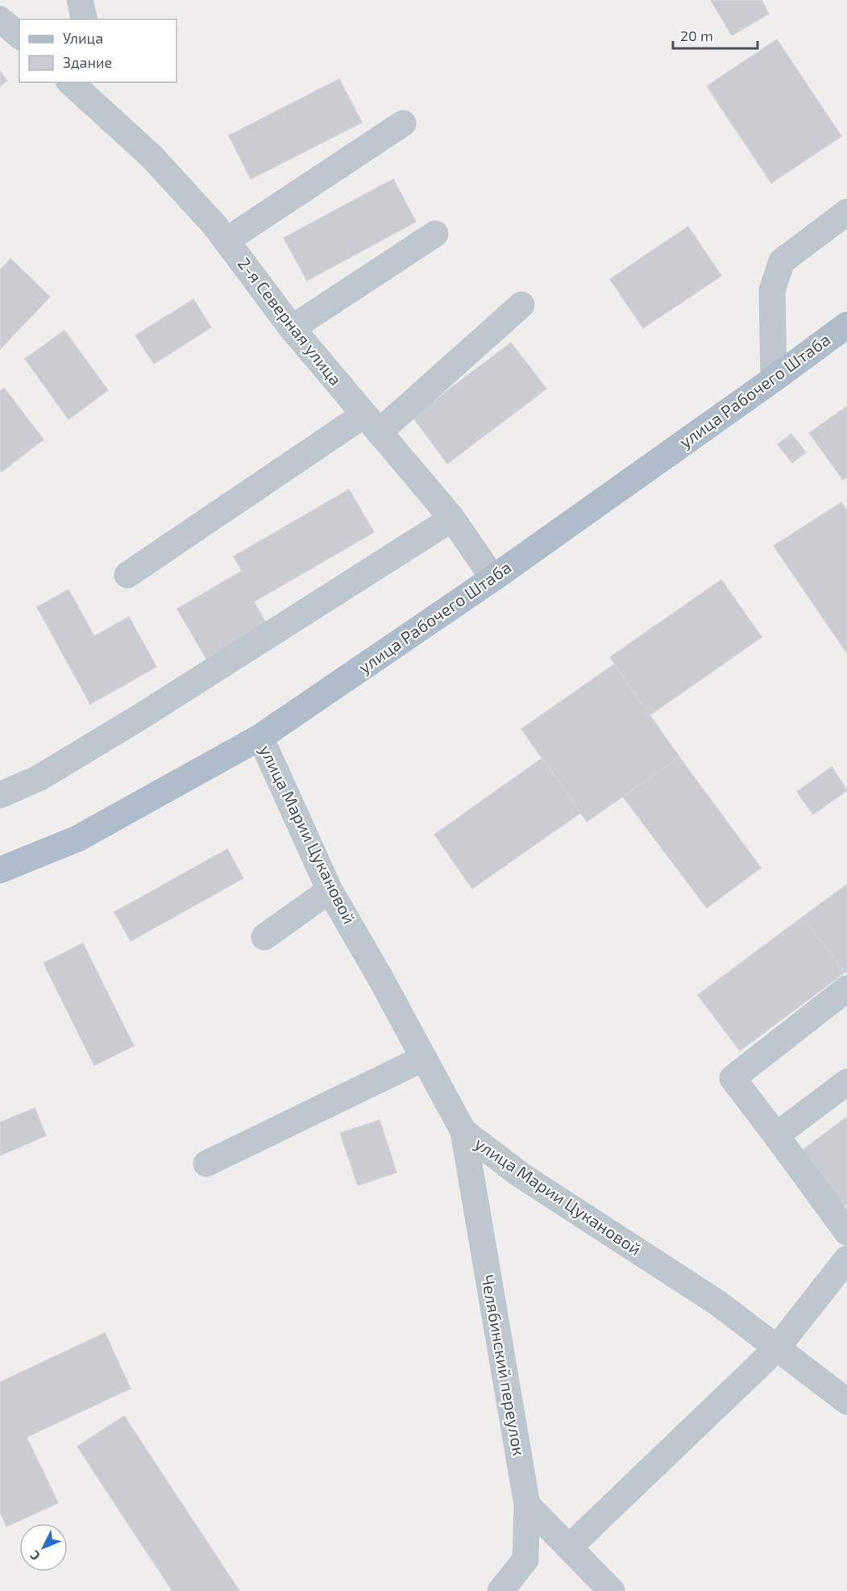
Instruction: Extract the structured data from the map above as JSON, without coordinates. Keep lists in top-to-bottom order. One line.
{"streets":{"main road":["улица Рабочего Штаба"],"street":["2-я Северная улица","улица Марии Цукановой","Челябинский переулок"]},"crossings":[["2-я Северная улица","улица Рабочего Штаба"],["улица Рабочего Штаба","улица Марии Цукановой"],["улица Марии Цукановой","Челябинский переулок"]],"legend":["Улица","Здание"],"scale_bar":"20 m","north":"bottom left"}
